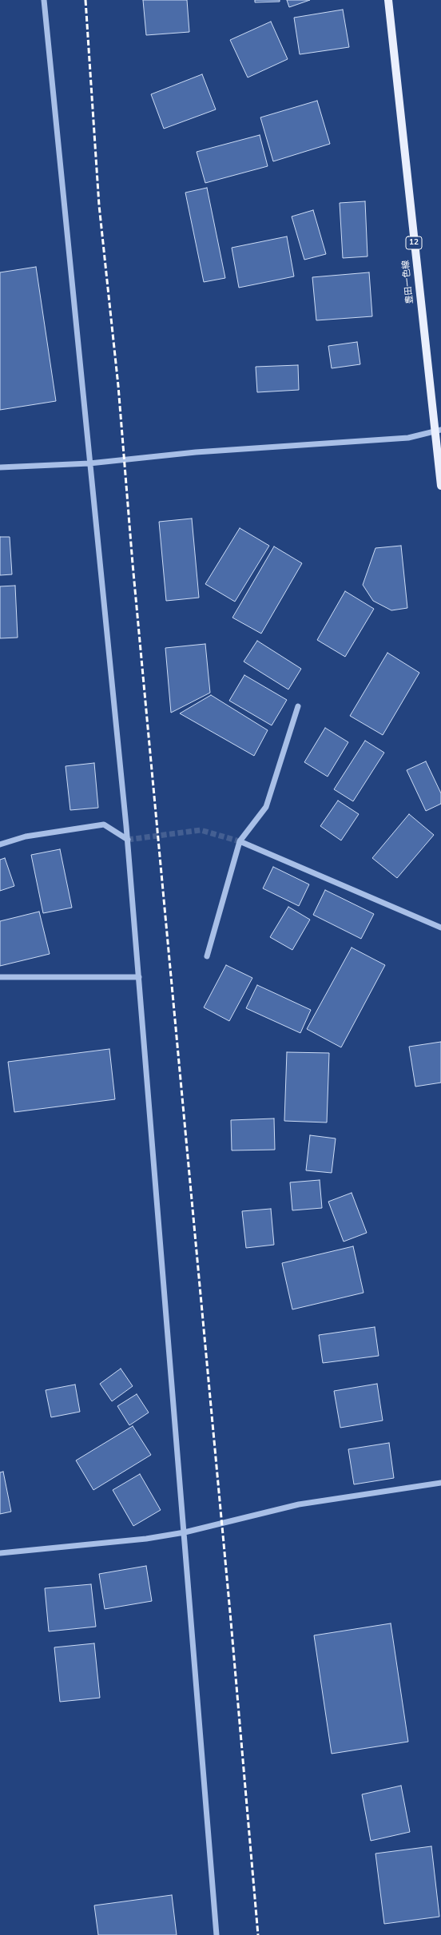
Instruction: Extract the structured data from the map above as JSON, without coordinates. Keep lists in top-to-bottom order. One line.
{"streets":{"main road":["12","豊田一色線"]}}
